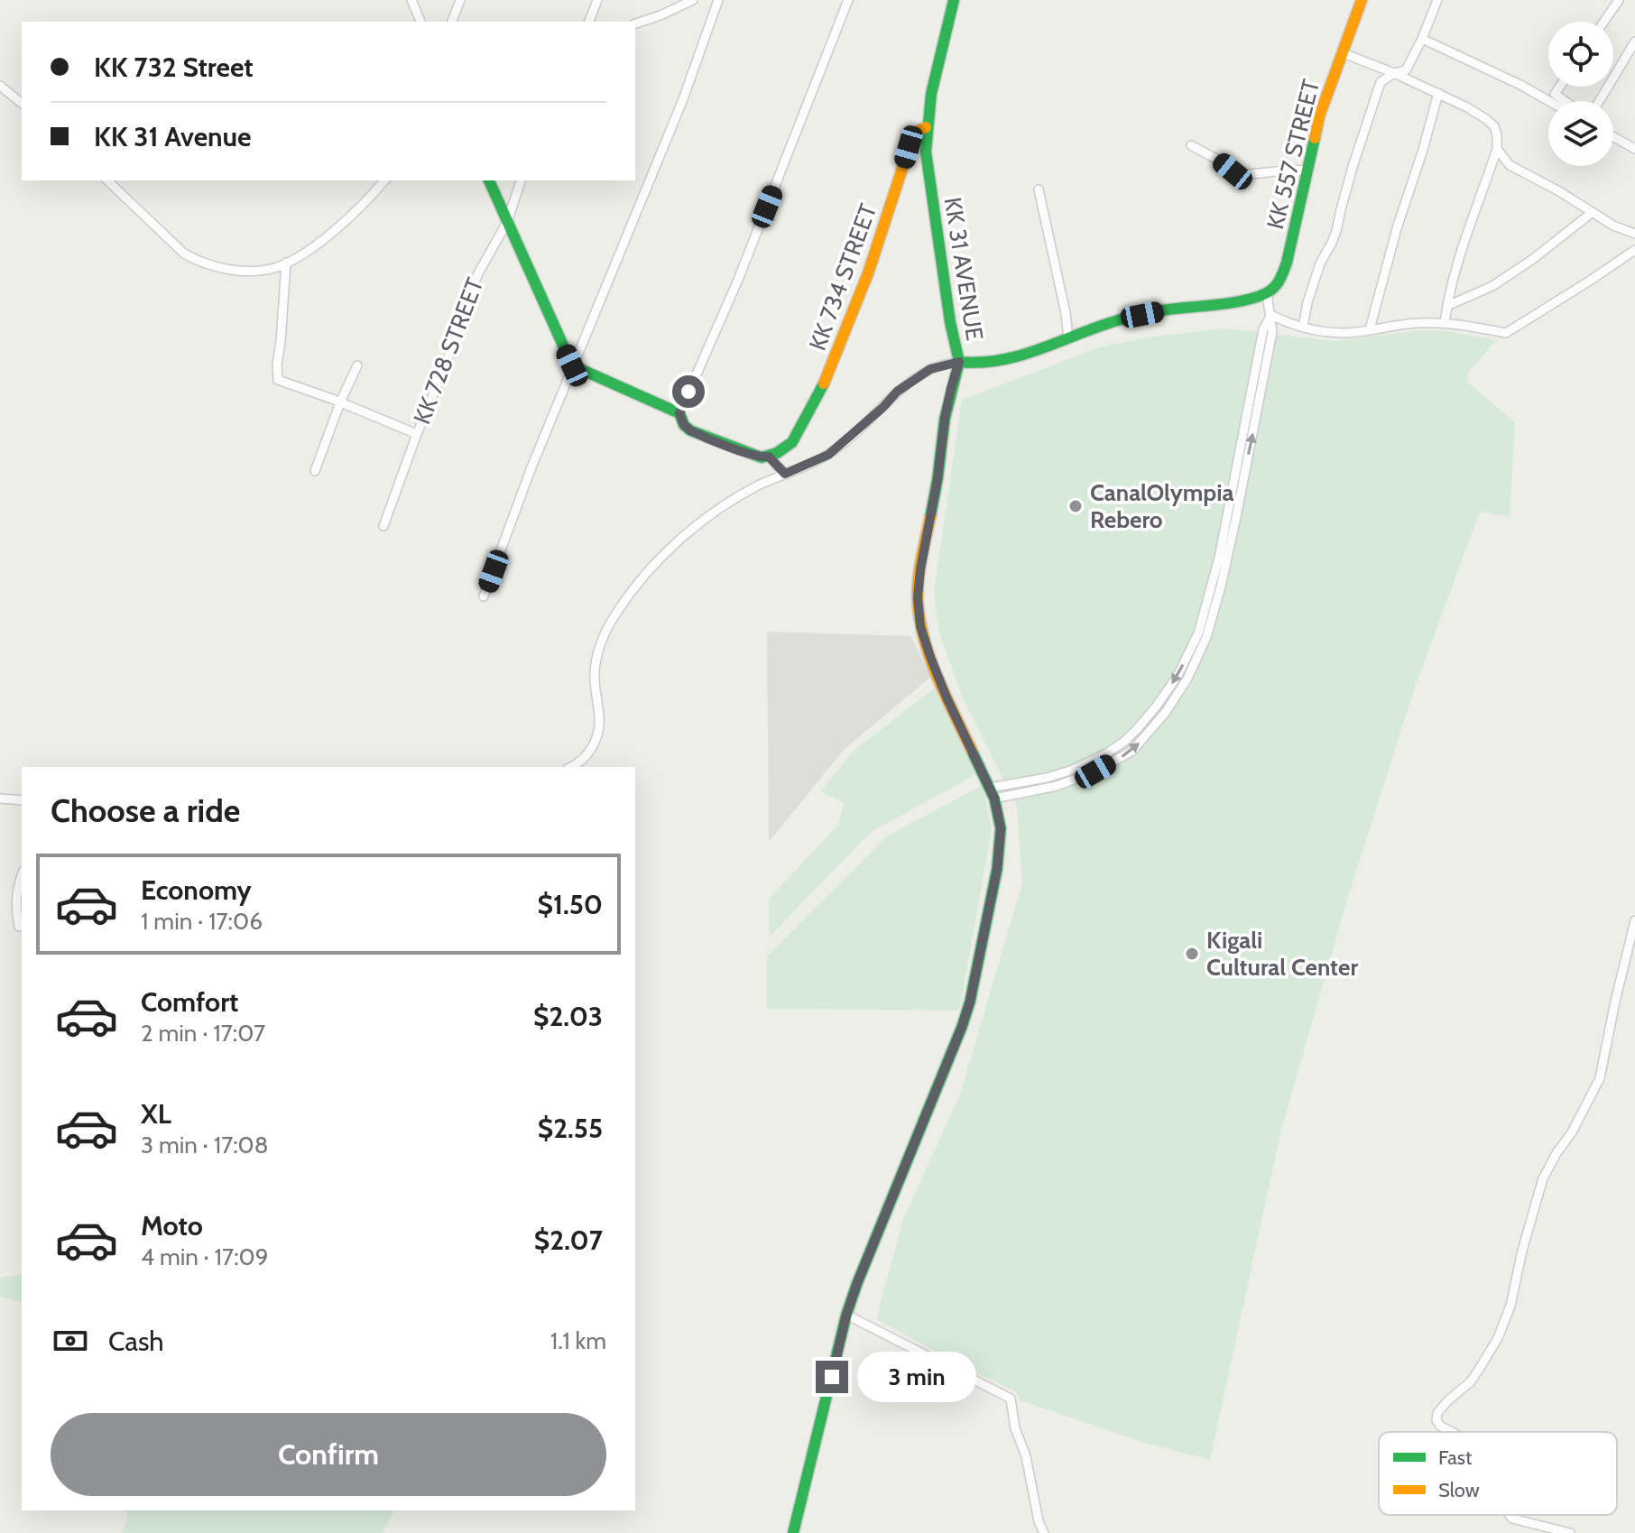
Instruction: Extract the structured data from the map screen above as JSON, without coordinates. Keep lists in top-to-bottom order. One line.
{"streets":{"main road":["KK 557 STREET","KK 31 AVENUE","KK 734 STREET"],"street":["KK 728 STREET"]},"crossings":[["KK 31 AVENUE","KK 734 STREET"]],"places":["CanalOlympia Rebero","Kigali Cultural Center"],"legend":["Fast","Slow"],"page":{"banner":["KK 732 Street","KK 31 Avenue"],"heading":"Choose a ride","list":[{"name":"Economy","note":"1 min · 17:06","value":"$1.50"},{"name":"Comfort","note":"2 min · 17:07","value":"$2.03"},{"name":"XL","note":"3 min · 17:08","value":"$2.55"},{"name":"Moto","note":"4 min · 17:09","value":"$2.07"}],"pay":["Cash","1.1 km"],"bubble":"3 min","buttons":"Confirm"}}
